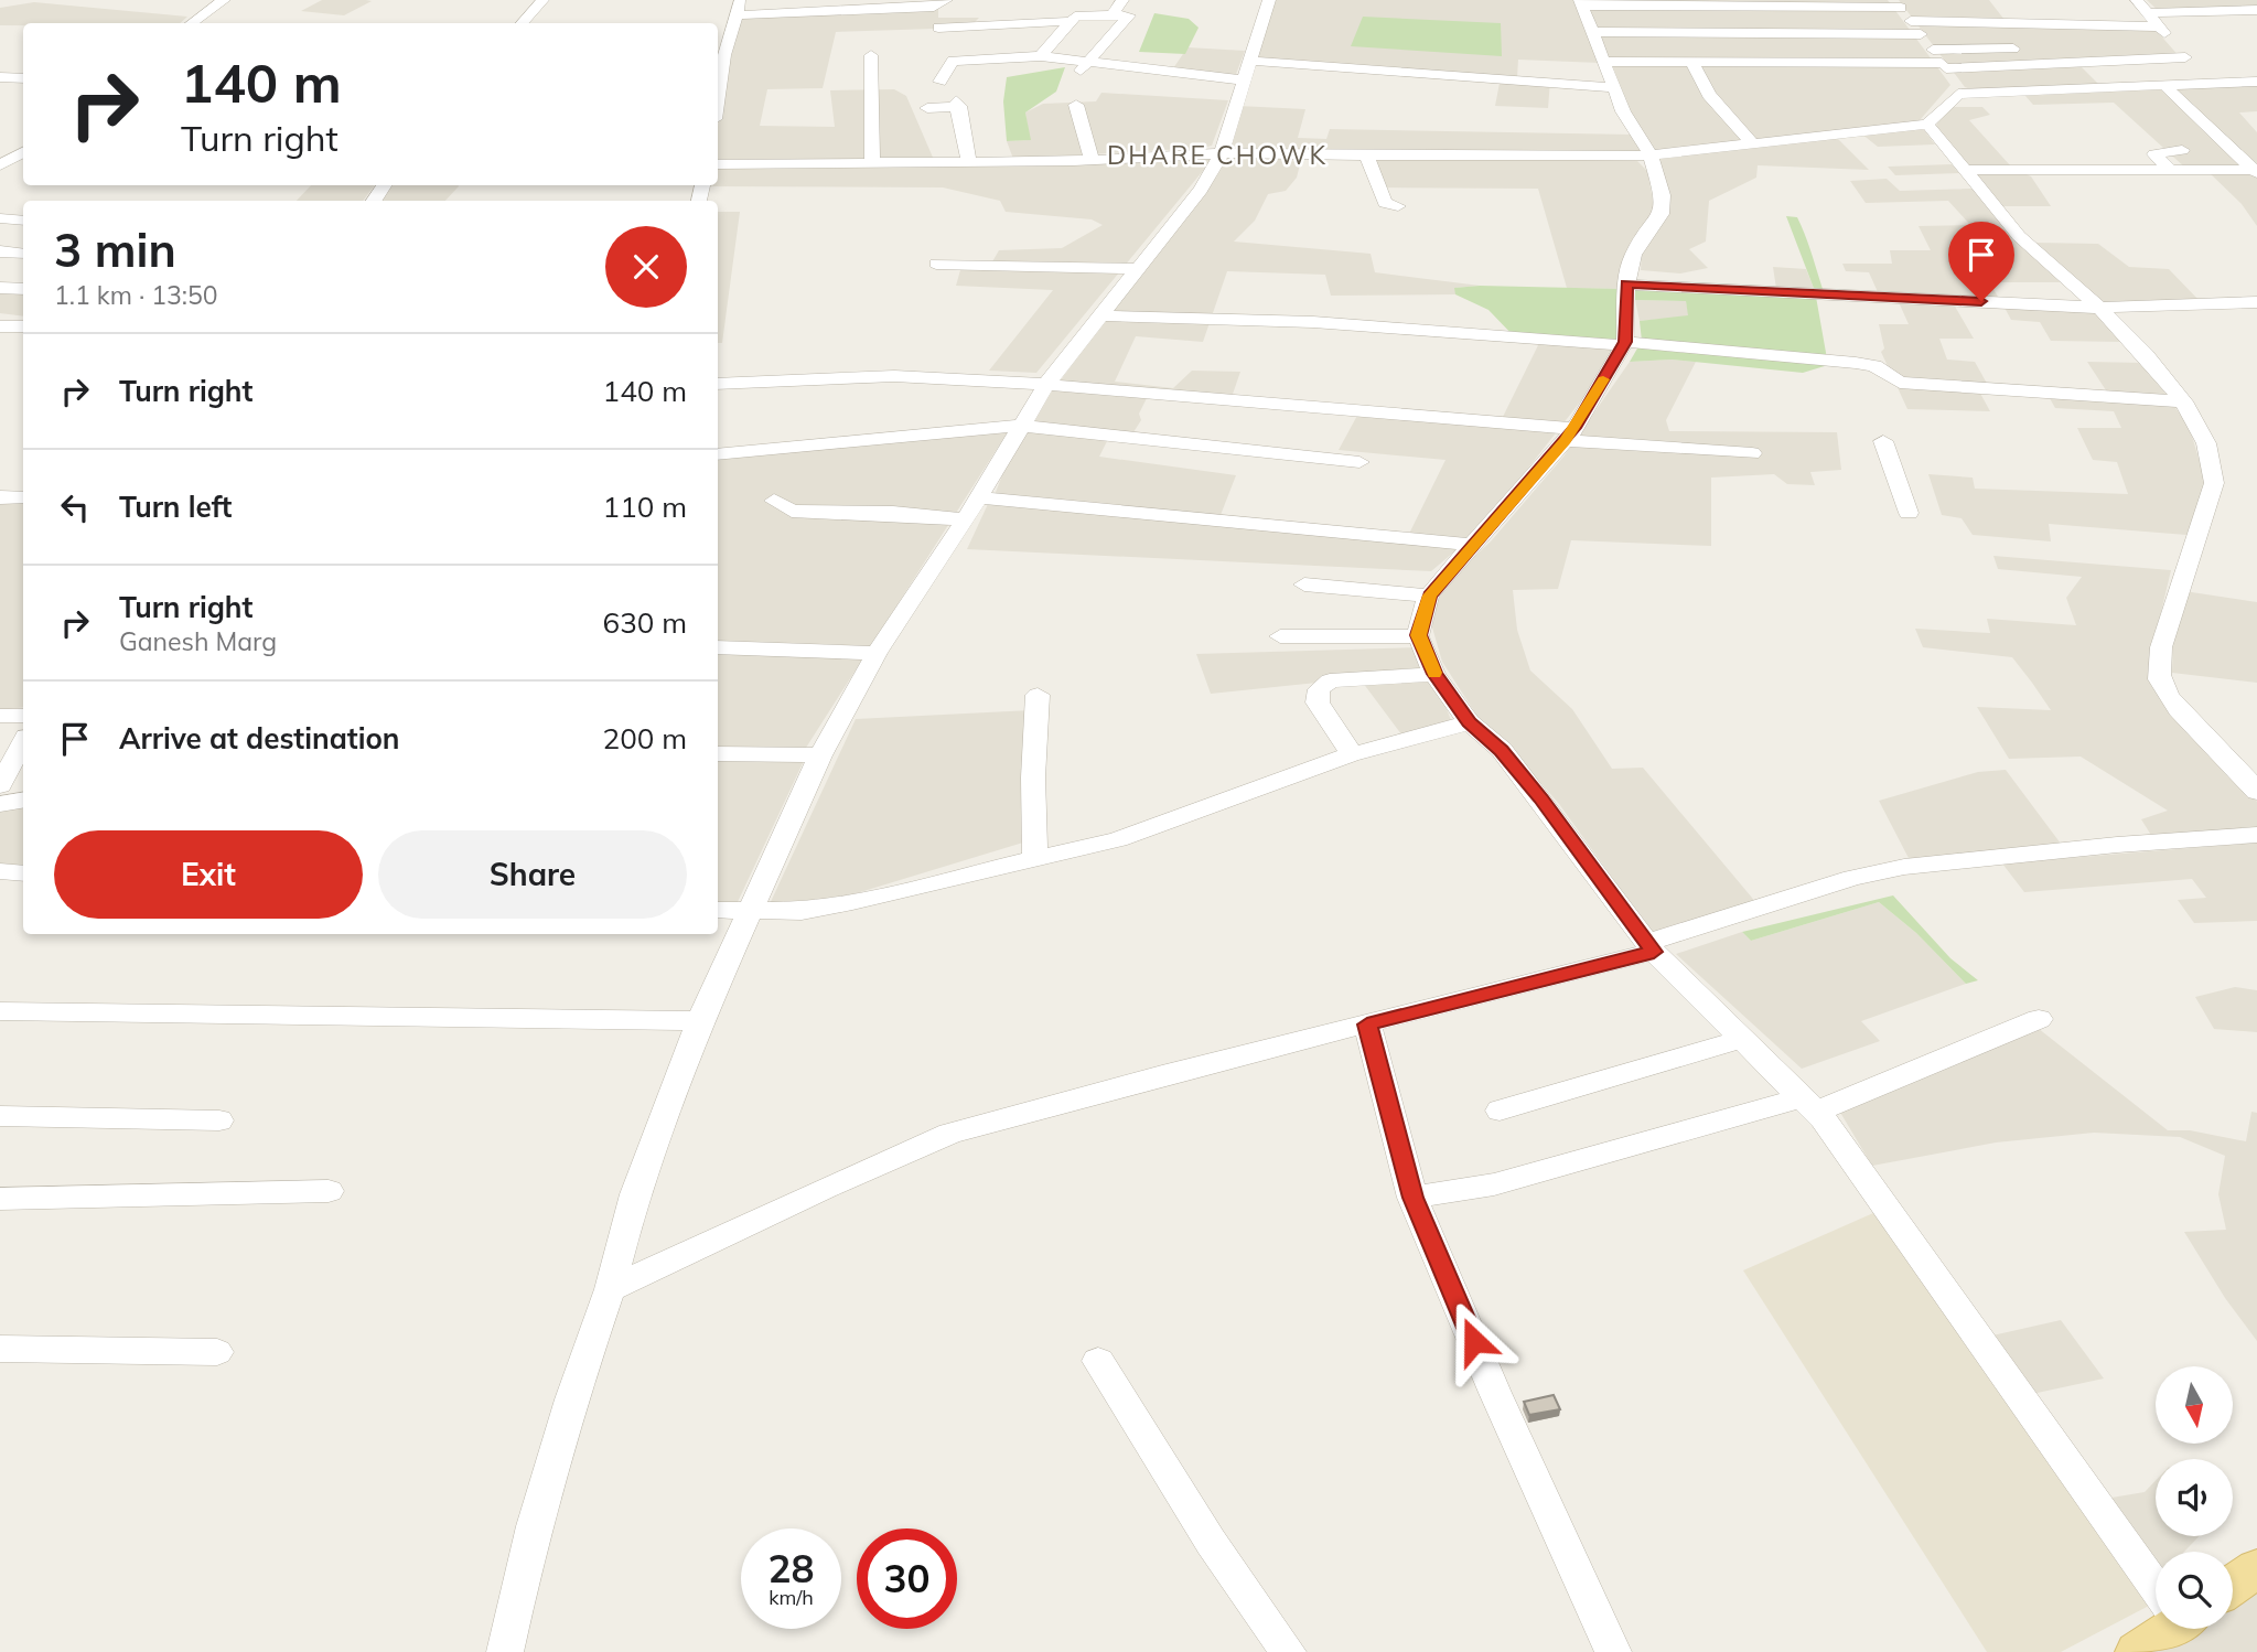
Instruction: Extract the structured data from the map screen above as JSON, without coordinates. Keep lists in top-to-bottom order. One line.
{"districts":["DHARE CHOWK"],"north":"bottom","page":{"turn":["140 m","Turn right"],"heading":["3 min","1.1 km · 13:50"],"list":[{"name":"Turn right","value":"140 m"},{"name":"Turn left","value":"110 m"},{"name":"Turn right","note":"Ganesh Marg","value":"630 m"},{"name":"Arrive at destination","value":"200 m"}],"buttons":["Exit","Share"],"speed":"28 km/h","limit":"30"}}
